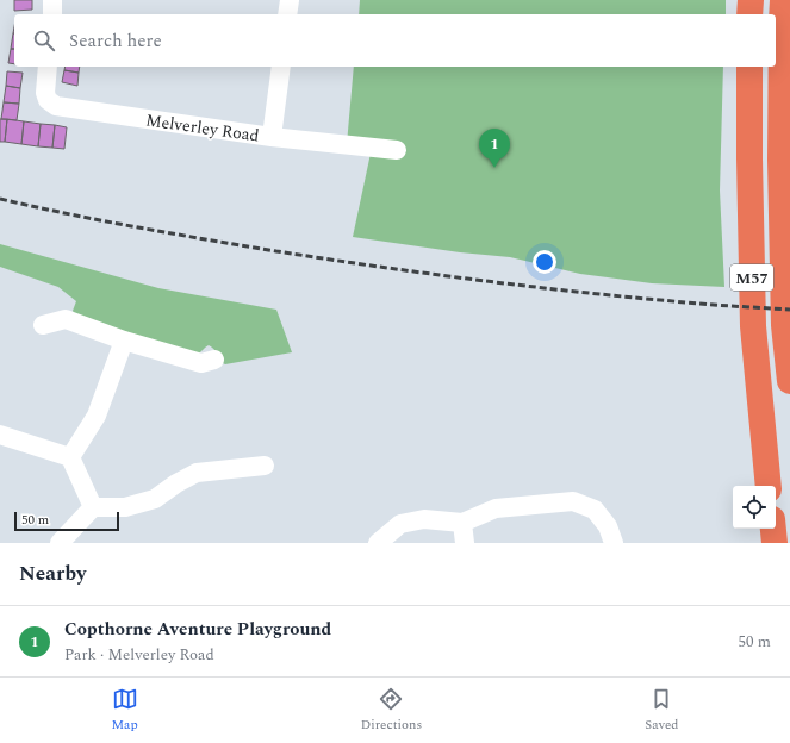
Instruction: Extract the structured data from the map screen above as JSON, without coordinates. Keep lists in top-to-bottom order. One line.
{"streets":{"highway":["M57"],"street":["Melverley Road"]},"scale_bar":"50 m","page":{"search":"Search here","pins":"1","scale":"50 m","heading":"Nearby","list":[{"mark":"1","name":"Copthorne Aventure Playground","note":"Park · Melverley Road","value":"50 m"}],"nav":["Map","Directions","Saved"]}}
